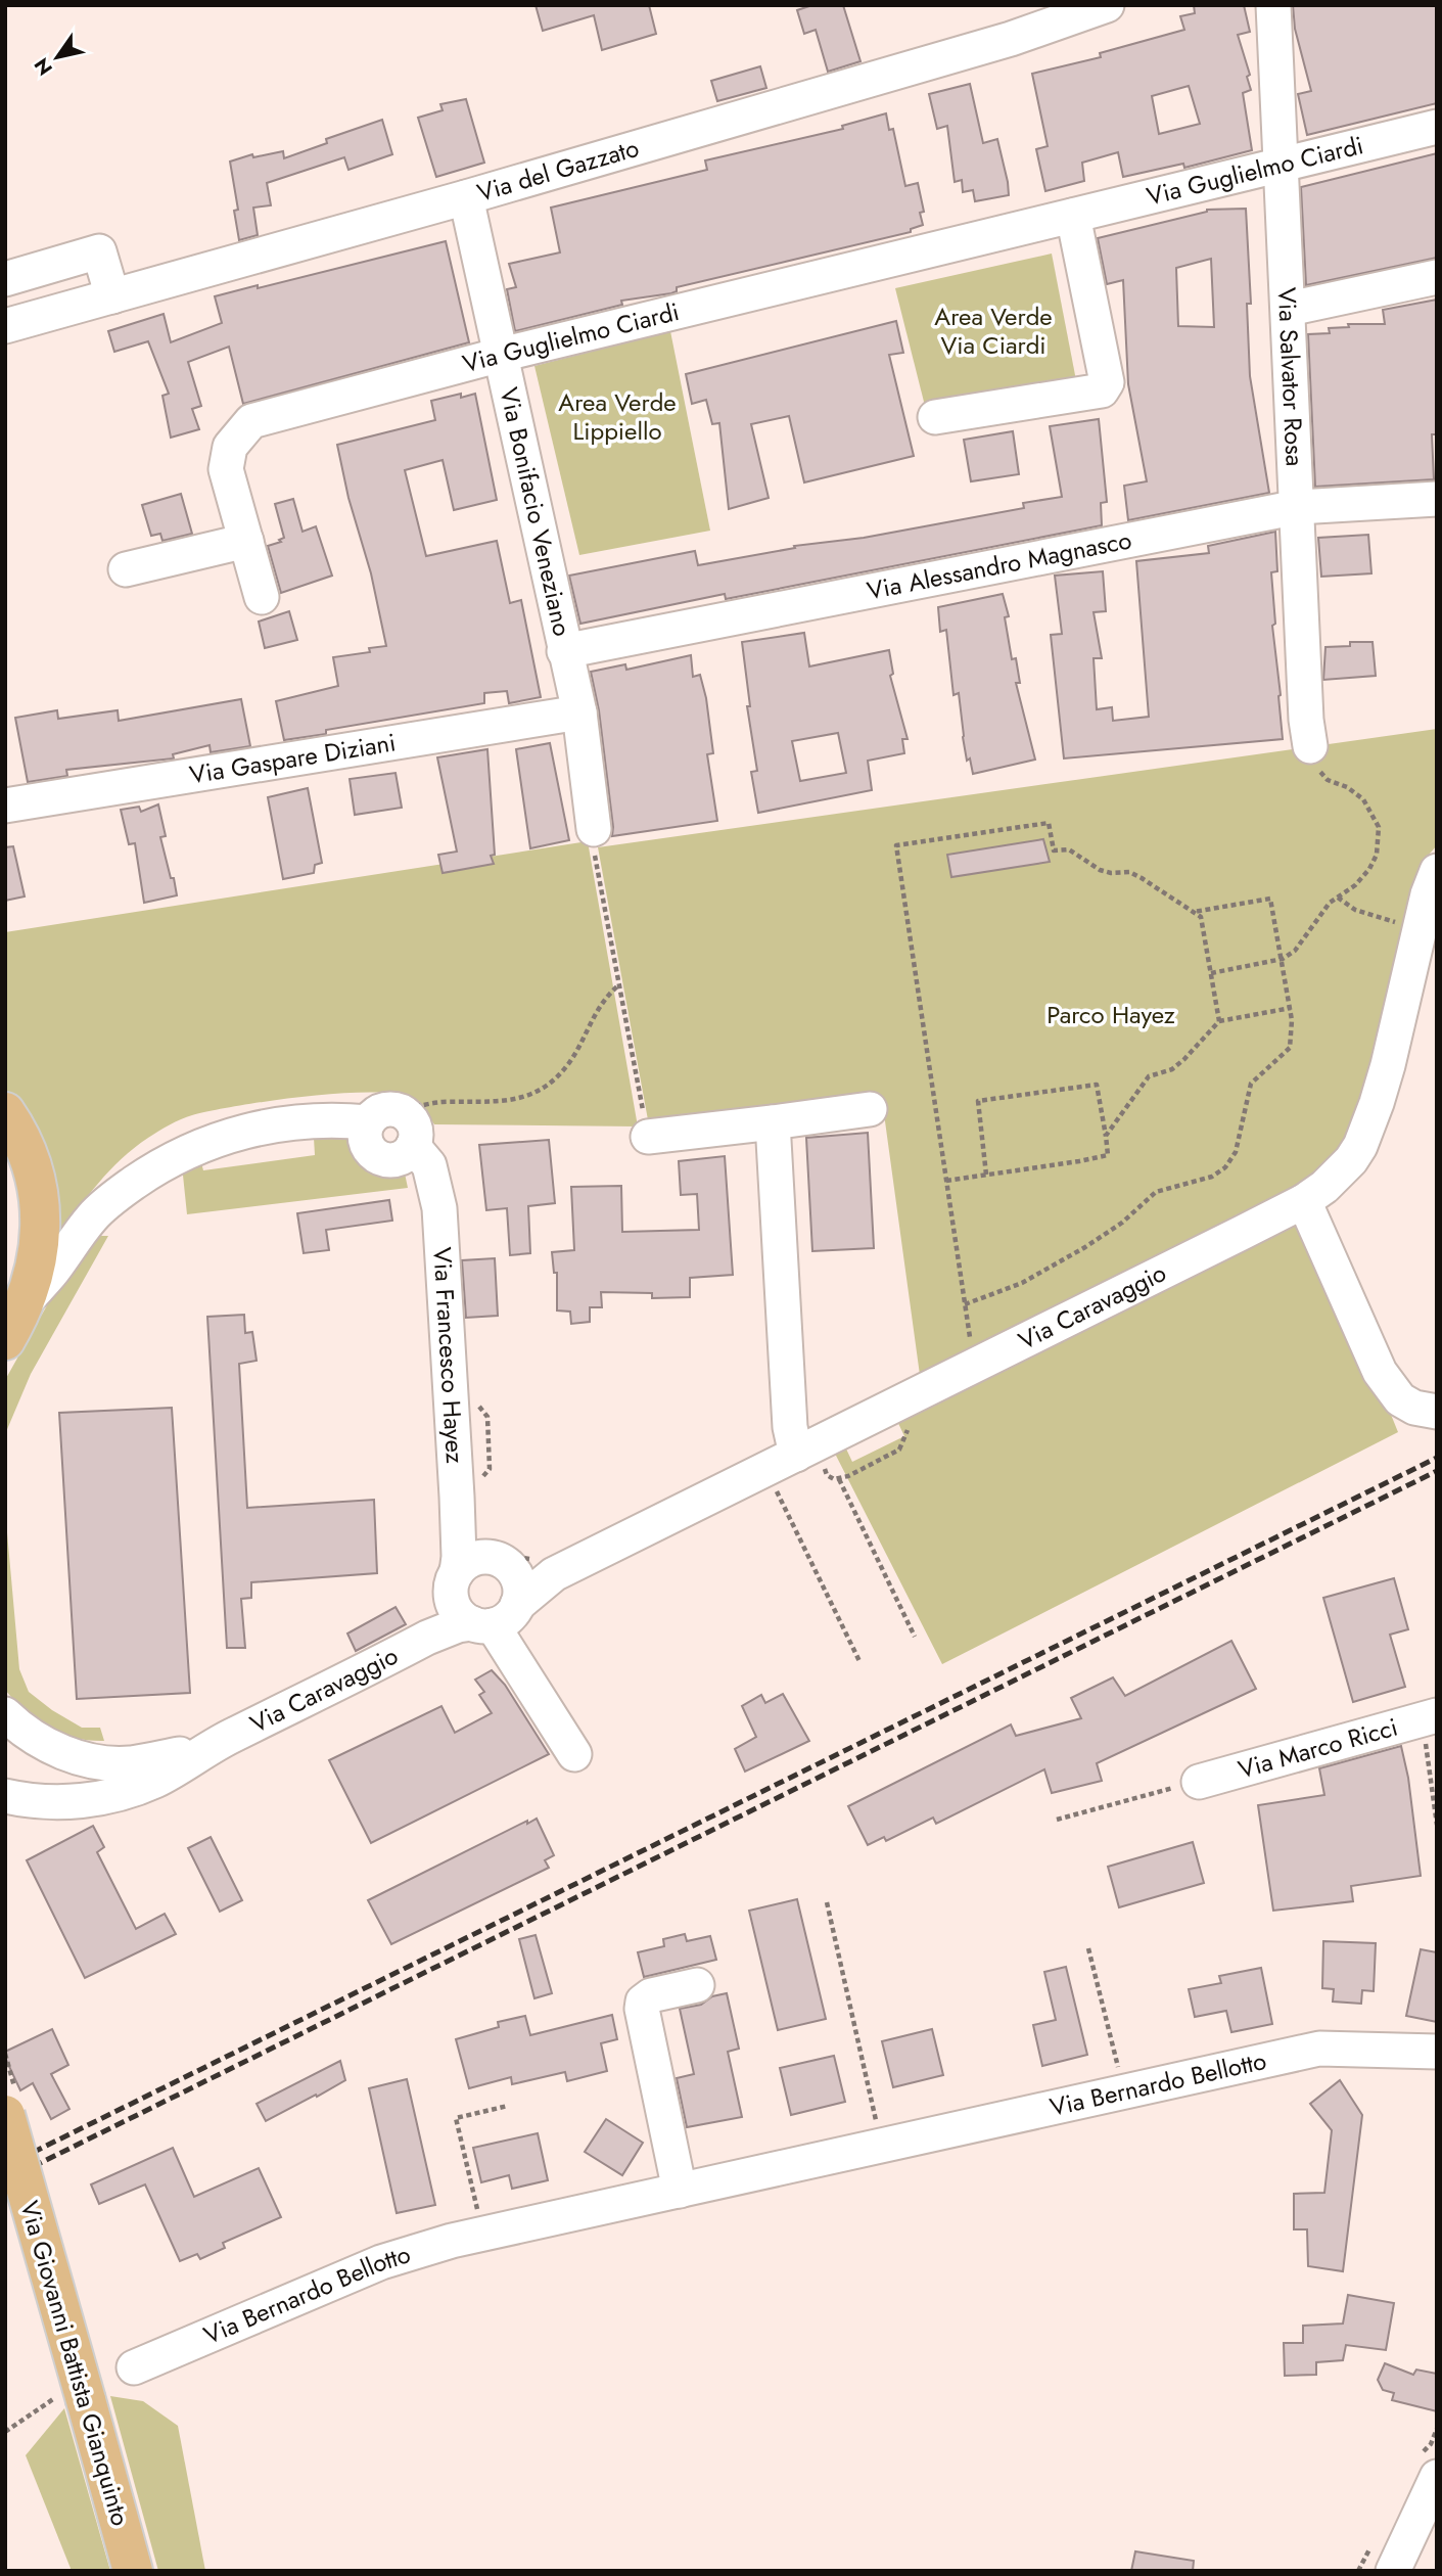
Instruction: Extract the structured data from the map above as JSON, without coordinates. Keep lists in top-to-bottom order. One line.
{"streets":{"main road":["Via Giovanni Battista Gianquinto"],"street":["Via del Gazzato","Via Guglielmo Ciardi","Via Salvator Rosa","Via Bonifacio Veneziano","Via Alessandro Magnasco","Via Gaspare Diziani","Via Caravaggio","Via Francesco Hayez","Via Marco Ricci","Via Bernardo Bellotto"]},"crossings":[["Via del Gazzato","Via Bonifacio Veneziano"],["Via Guglielmo Ciardi","Via Salvator Rosa"],["Via Guglielmo Ciardi","Via Bonifacio Veneziano"],["Via Salvator Rosa","Via Alessandro Magnasco"],["Via Bonifacio Veneziano","Via Alessandro Magnasco"],["Via Bonifacio Veneziano","Via Gaspare Diziani"],["Via Caravaggio","Via Francesco Hayez"]],"parks":["Area Verde Via Ciardi","Area Verde Lippiello","Parco Hayez"],"north":"bottom left"}
